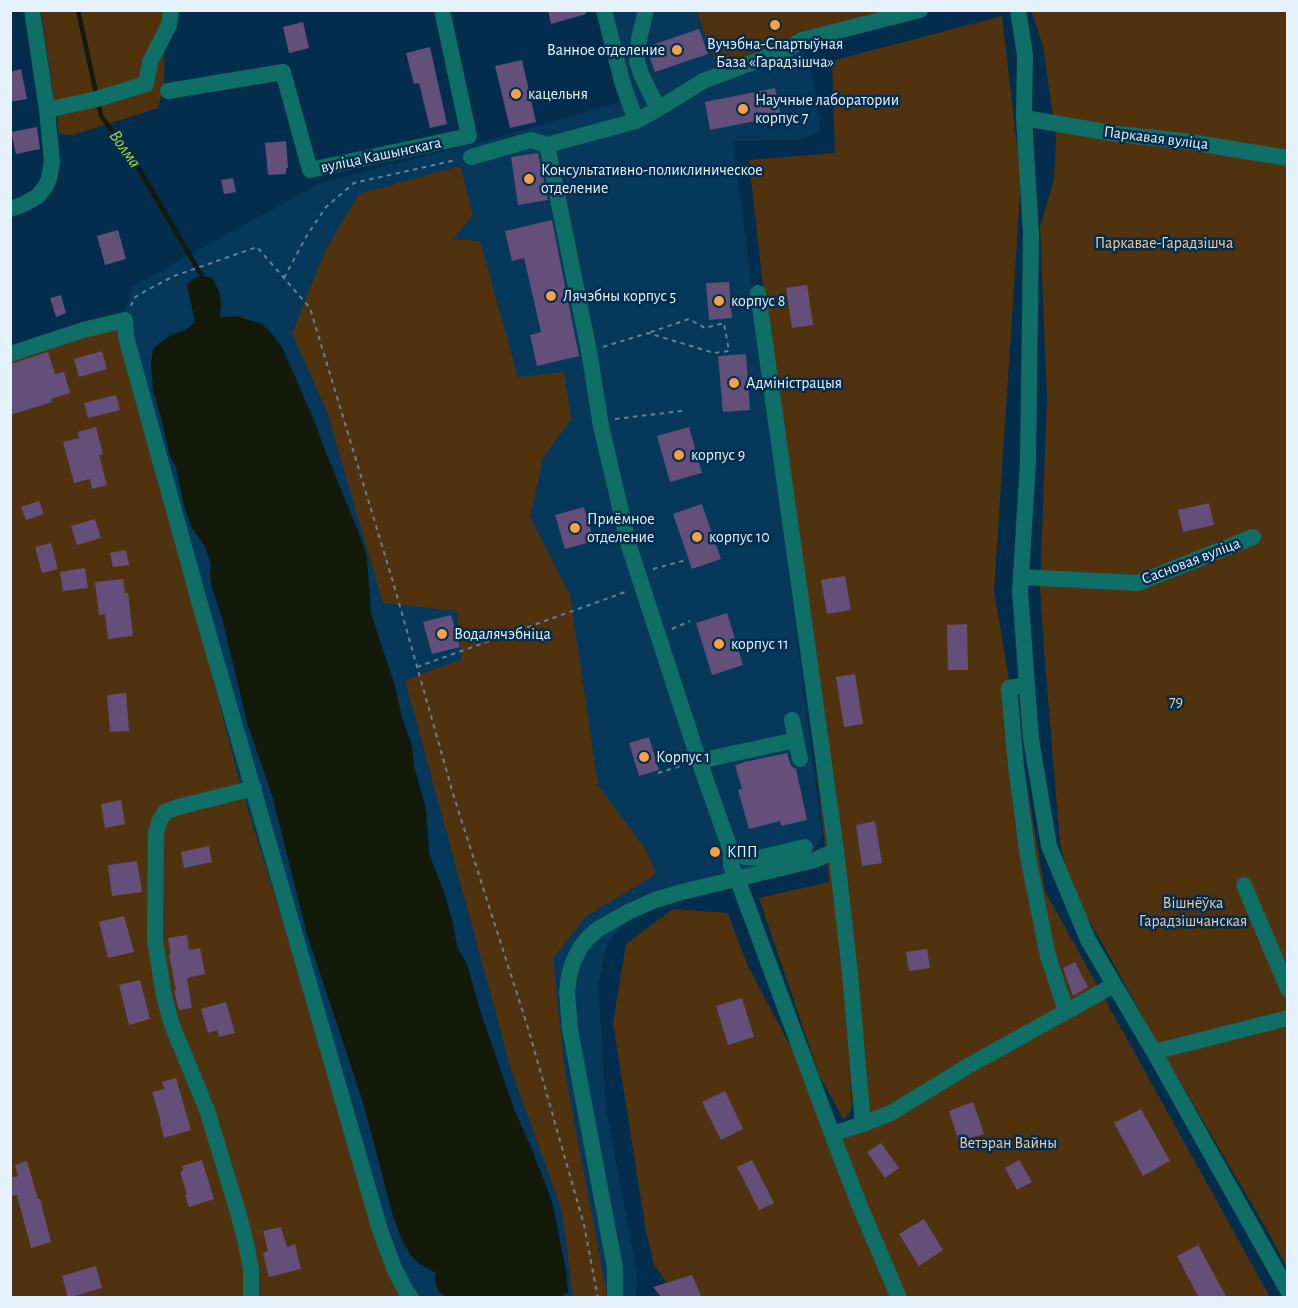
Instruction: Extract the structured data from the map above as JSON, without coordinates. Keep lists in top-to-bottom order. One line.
{"streets":{"street":["Паркавая вуліца","вуліца Кашынскага","Сасновая вуліца"]},"water":["Волма"],"parks":["Паркавае-Гарадзішча","79","Вішнёўка Гарадзішчанская","Ветэран Вайны"],"places":["Вучэбна-Спартыўная База «Гарадзішча»","Ванное отделение","кацельня","Научные лаборатории корпус 7","Консультативно-поликлиническое отделение","Лячэбны корпус 5","корпус 8","Адміністрацыя","корпус 9","Приёмное отделение","корпус 10","Водалячэбніца","корпус 11","Корпус 1","КПП"]}
